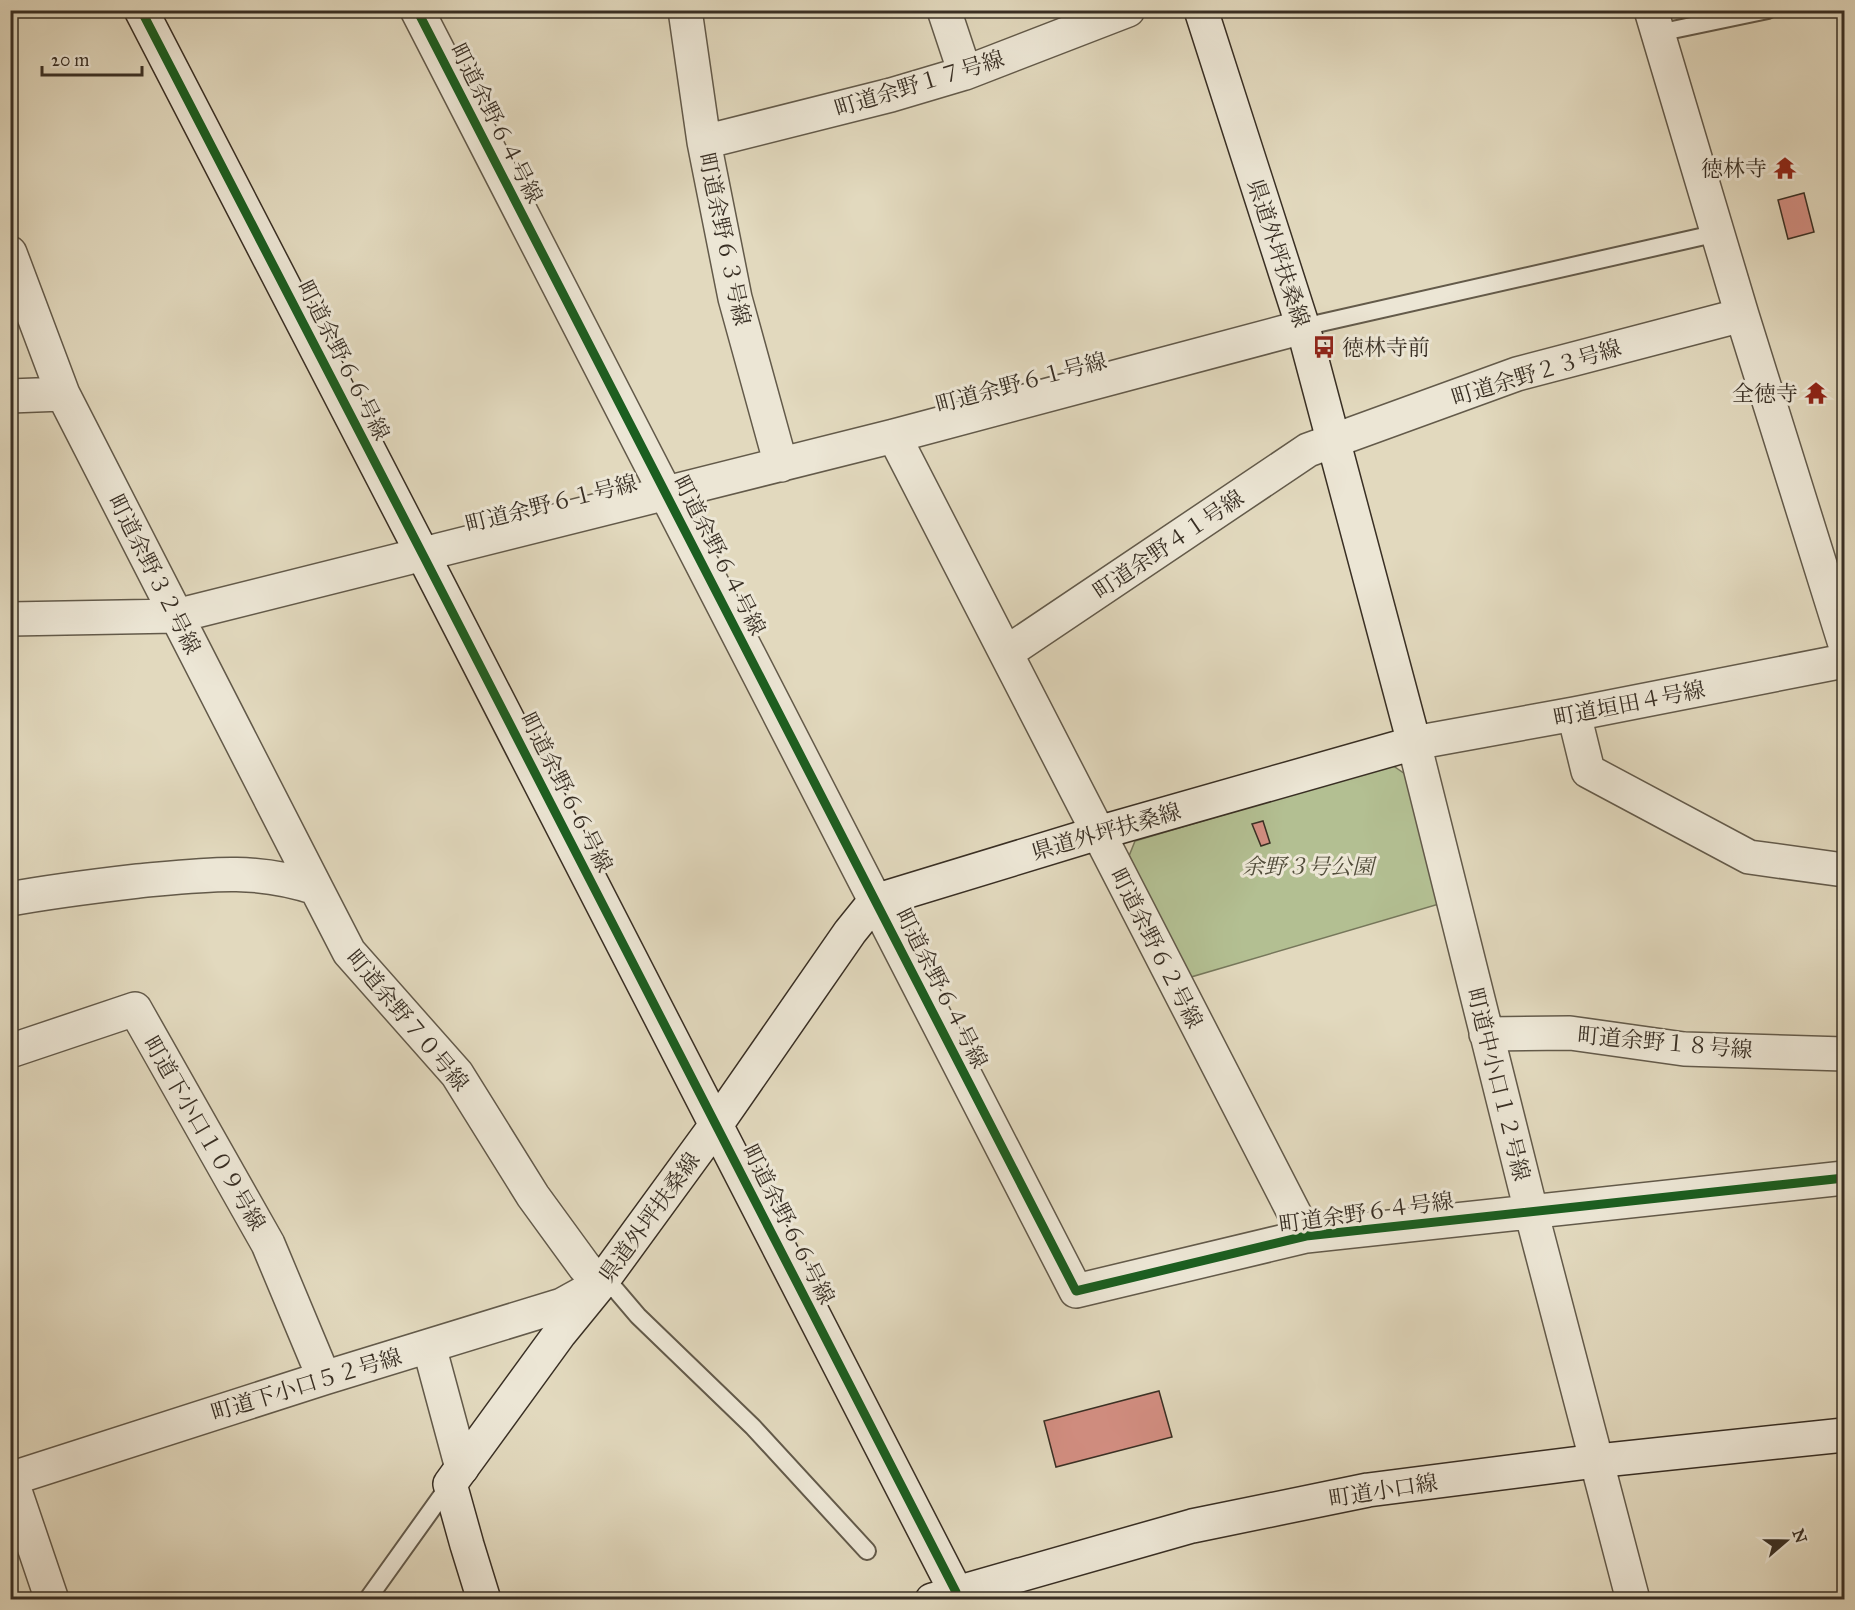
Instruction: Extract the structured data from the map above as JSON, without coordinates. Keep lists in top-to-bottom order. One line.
{"streets":{"street":["町道余野１７号線","町道余野６４号線","町道余野６３号線","県道外坪扶桑線","町道余野６６号線","町道余野２３号線","町道余野６１号線","町道余野４１号線","町道余野３２号線","町道垣田４号線","町道余野６２号線","町道余野７０号線","町道余野１８号線","町道中小口１２号線","町道下小口１０９号線","町道下小口５２号線","町道小口線"]},"crossings":[["町道余野１７号線","町道余野６３号線"],["町道余野６４号線","県道外坪扶桑線"],["町道余野６４号線","町道余野６１号線"],["町道余野６４号線","町道余野６２号線"],["町道余野６４号線","町道中小口１２号線"],["町道余野６３号線","町道余野６１号線"],["県道外坪扶桑線","町道余野６６号線"],["県道外坪扶桑線","町道余野２３号線"],["県道外坪扶桑線","町道余野６１号線"],["県道外坪扶桑線","町道余野４１号線"],["県道外坪扶桑線","町道垣田４号線"],["県道外坪扶桑線","町道余野６２号線"],["県道外坪扶桑線","町道余野７０号線"],["県道外坪扶桑線","町道中小口１２号線"],["県道外坪扶桑線","町道下小口５２号線"],["町道余野６６号線","町道余野６１号線"],["町道余野６６号線","町道小口線"],["町道余野２３号線","町道余野４１号線"],["町道余野６１号線","町道余野３２号線"],["町道余野６１号線","町道余野６２号線"],["町道余野４１号線","町道余野６２号線"],["町道余野３２号線","町道余野７０号線"],["町道垣田４号線","町道中小口１２号線"],["町道余野７０号線","町道下小口５２号線"],["町道余野１８号線","町道中小口１２号線"],["町道中小口１２号線","町道小口線"],["町道下小口１０９号線","町道下小口５２号線"]],"parks":["余野３号公園"],"places":{"temple":["徳林寺","全徳寺"],"bus stop":["徳林寺前"]},"scale_bar":"20 m","north":"right"}
